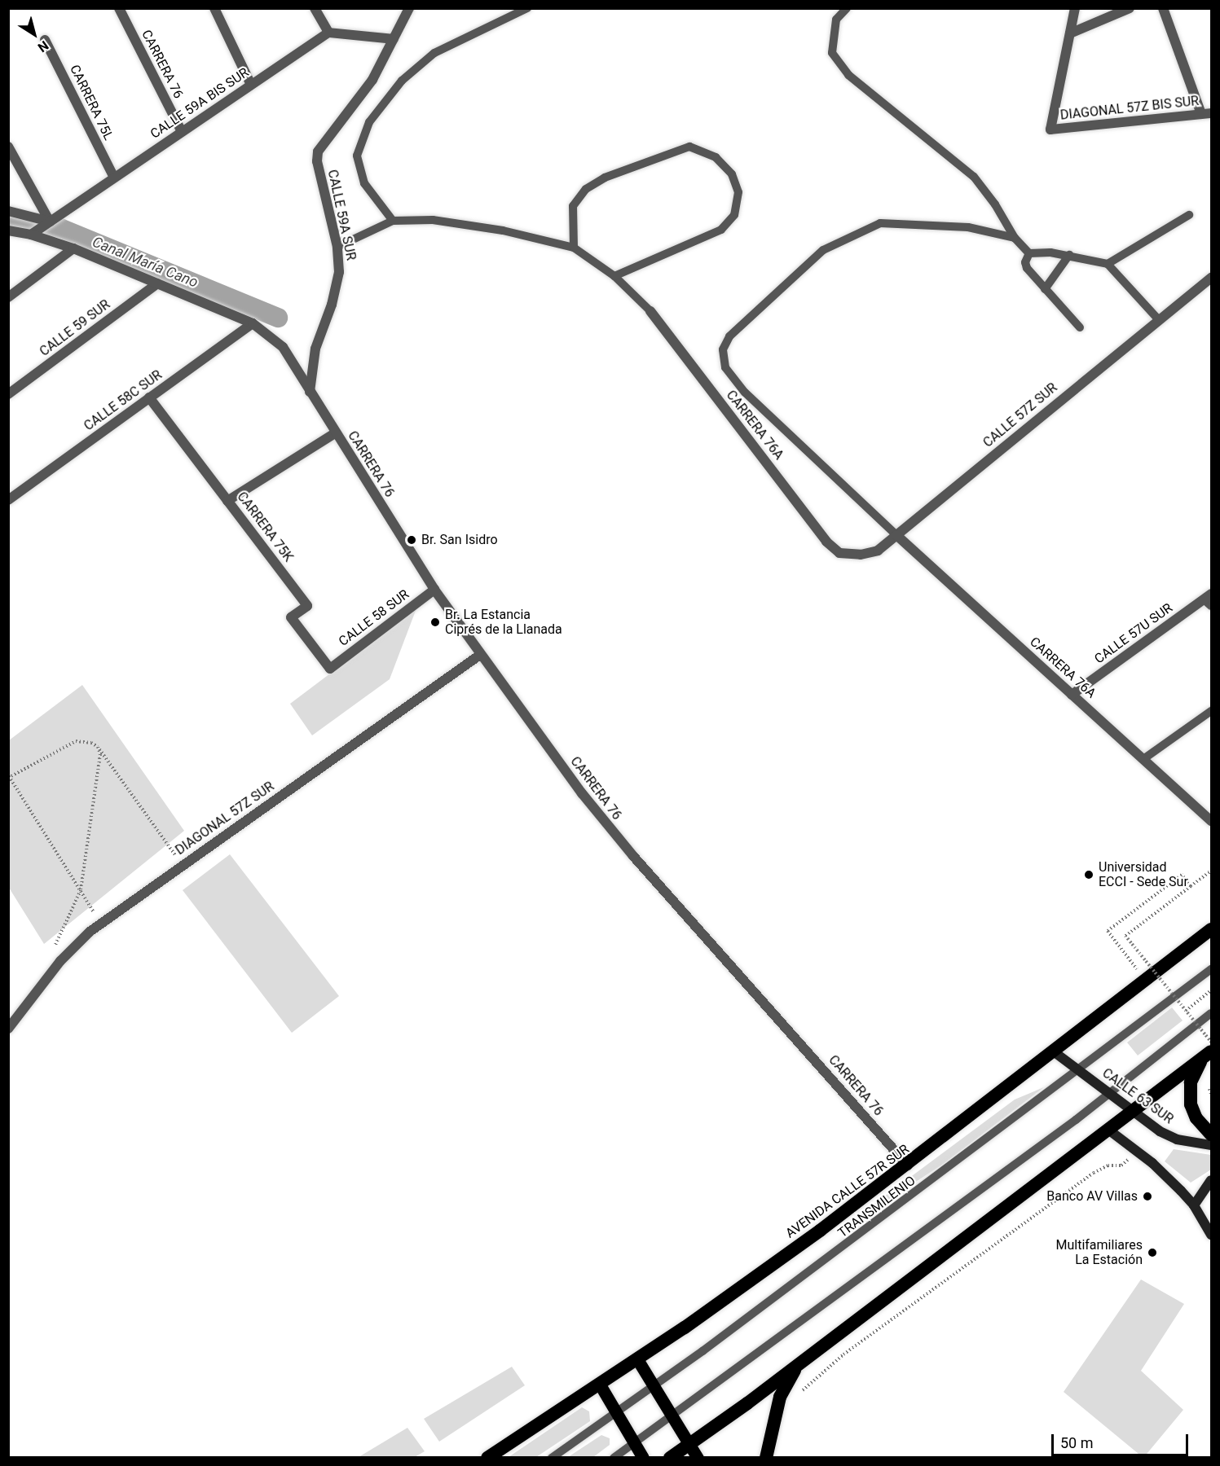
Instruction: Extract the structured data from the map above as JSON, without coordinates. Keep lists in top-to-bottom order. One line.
{"streets":{"highway":["AVENIDA CALLE 57R SUR"],"main road":["CALLE 63 SUR"],"street":["CARRERA 76","CARRERA 75L","CALLE 59A BIS SUR","DIAGONAL 57Z BIS SUR","CALLE 59A SUR","CALLE 59 SUR","CALLE 58C SUR","CALLE 57Z SUR","CARRERA 76A","CARRERA 75K","CALLE 58 SUR","CALLE 57U SUR","DIAGONAL 57Z SUR"],"lane":["TRANSMILENIO"]},"crossings":[["CARRERA 76","CALLE 59A BIS SUR"],["CARRERA 76","CALLE 59A SUR"],["CARRERA 76","CALLE 59 SUR"],["CARRERA 76","CALLE 58C SUR"],["CARRERA 76","CALLE 58 SUR"],["CARRERA 76","DIAGONAL 57Z SUR"],["CARRERA 76","AVENIDA CALLE 57R SUR"],["CARRERA 75L","CALLE 59A BIS SUR"],["CALLE 58C SUR","CARRERA 75K"],["CALLE 57Z SUR","CARRERA 76A"],["CARRERA 76A","CALLE 57U SUR"],["CARRERA 75K","CALLE 58 SUR"],["CALLE 63 SUR","AVENIDA CALLE 57R SUR"],["CALLE 63 SUR","TRANSMILENIO"]],"water":["Canal María Cano"],"places":["Br. San Isidro","Br. La Estancia Ciprés de la Llanada","Universidad ECCI - Sede Sur","Banco AV Villas","Multifamiliares La Estación"],"scale_bar":"50 m","north":"bottom right"}
